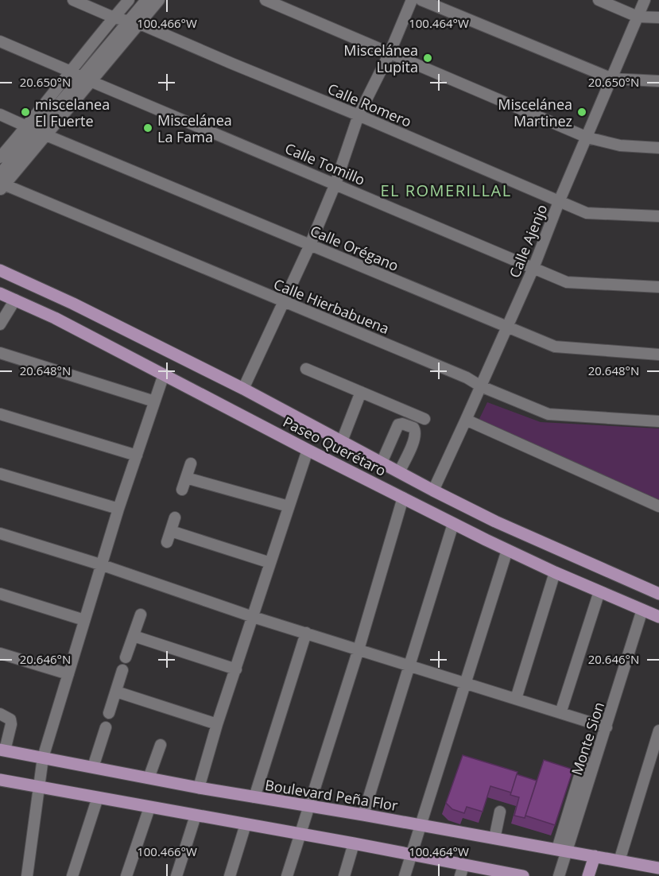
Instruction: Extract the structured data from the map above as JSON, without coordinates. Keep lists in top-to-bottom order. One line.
{"streets":{"main road":["Paseo Querétaro","Boulevard Peña Flor"],"street":["Calle Romero","Calle Tomillo","Calle Ajenjo","Calle Orégano","Calle Hierbabuena","Monte Sion"]},"crossings":[["Calle Romero","Calle Ajenjo"],["Calle Tomillo","Calle Ajenjo"],["Calle Ajenjo","Calle Orégano"],["Calle Ajenjo","Calle Hierbabuena"],["Calle Ajenjo","Paseo Querétaro"],["Paseo Querétaro","Monte Sion"],["Monte Sion","Boulevard Peña Flor"]],"districts":["EL ROMERILLAL"],"places":["Miscelánea Lupita","miscelanea El Fuerte","Miscelánea Martinez","Miscelánea La Fama"],"coordinates":["100.466°W","100.464°W","20.650°N","20.648°N","20.646°N"]}
